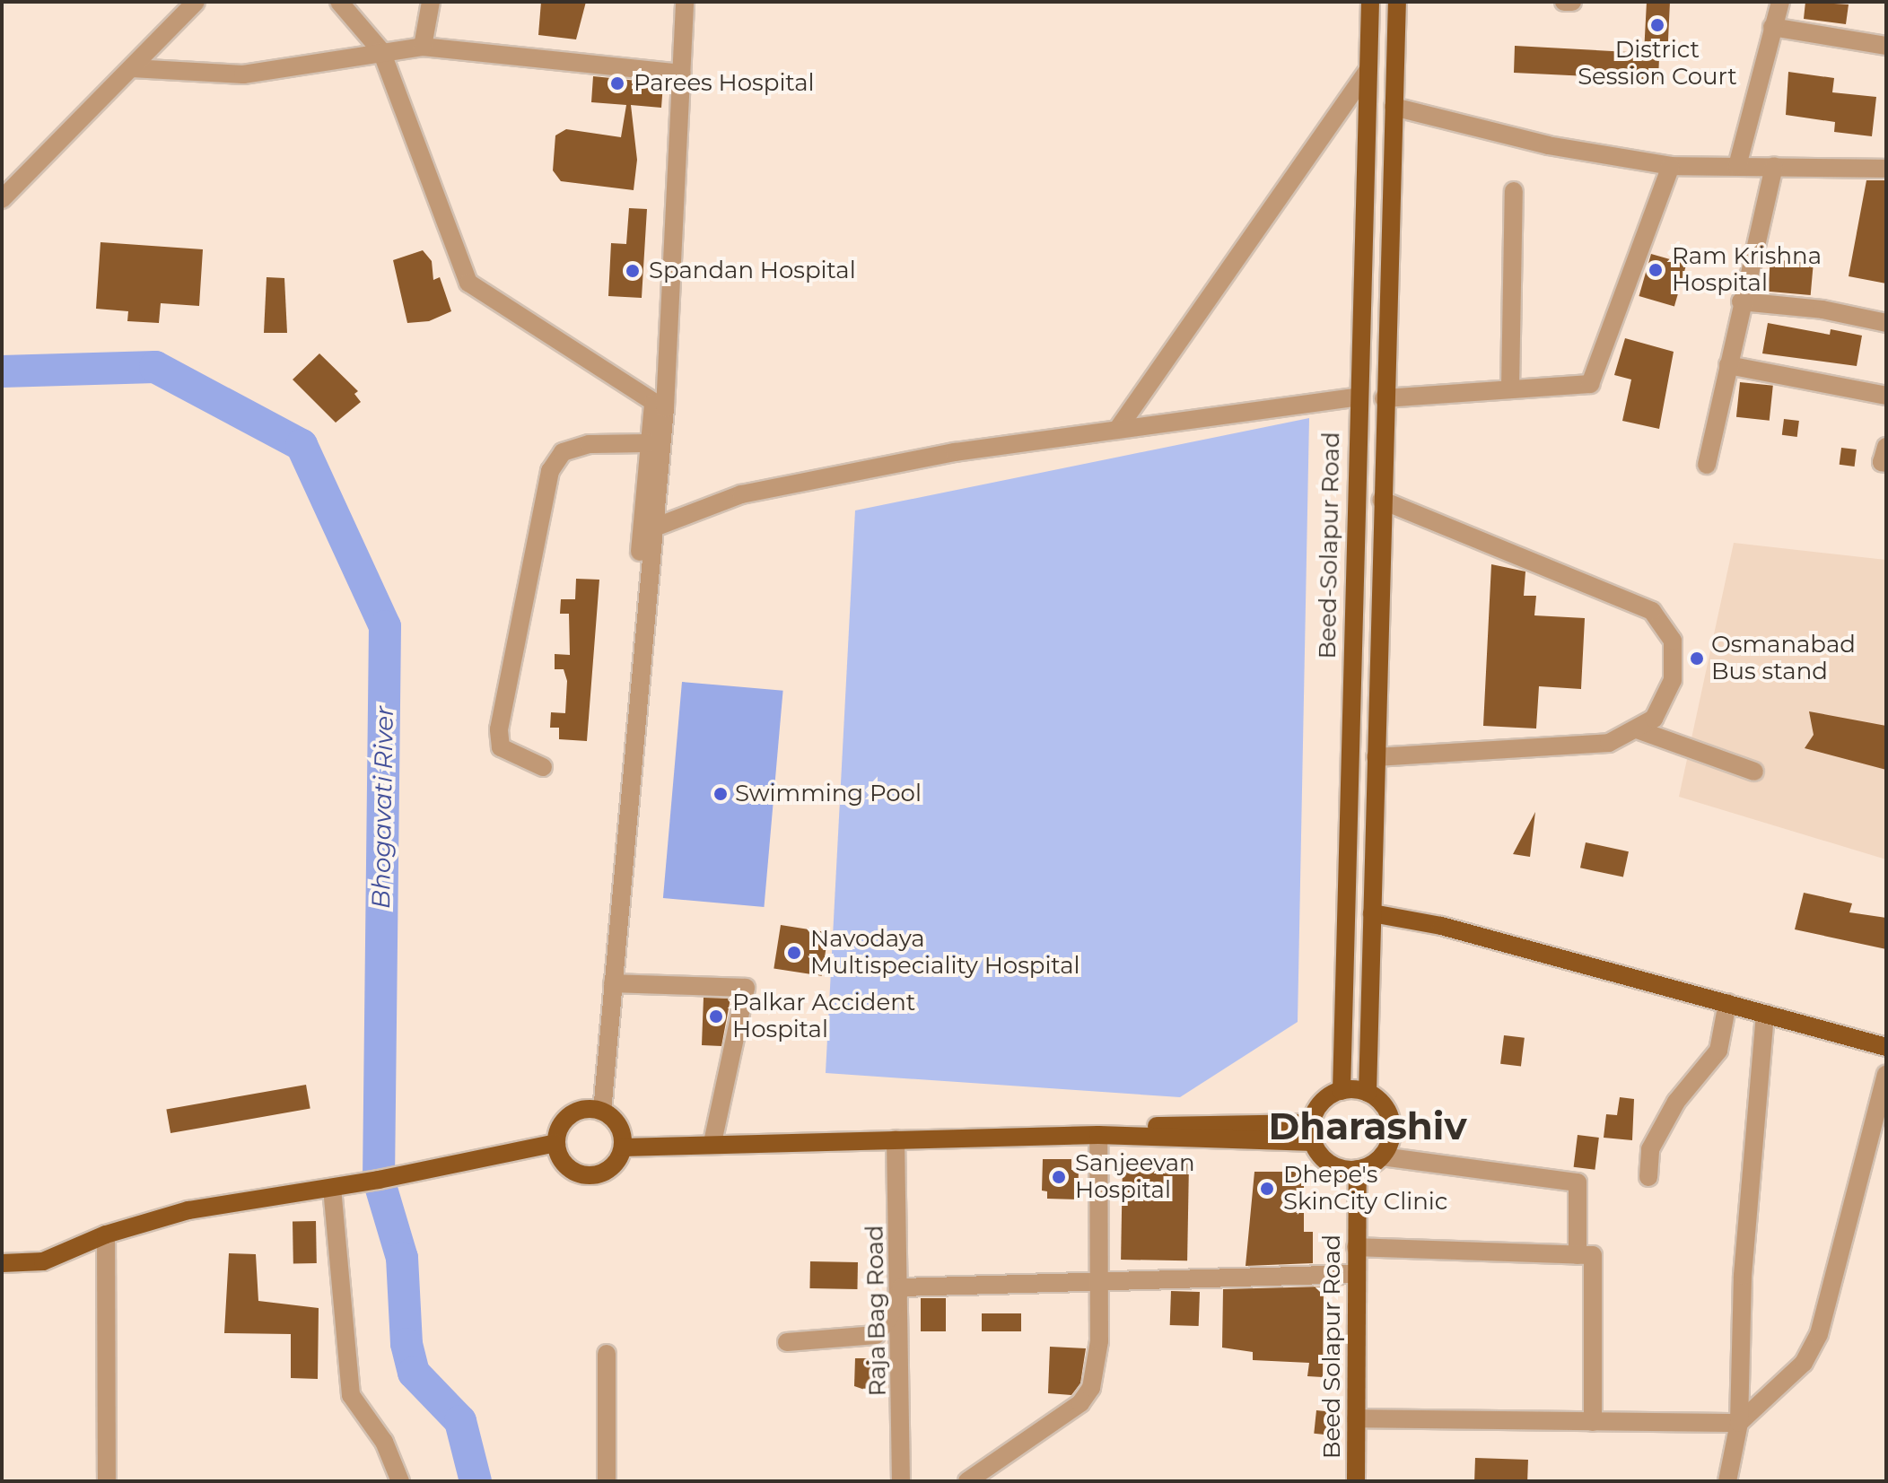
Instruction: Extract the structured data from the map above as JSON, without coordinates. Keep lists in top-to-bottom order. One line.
{"streets":{"main road":["Beed-Solapur Road","Beed Solapur Road"],"street":["Raja Bag Road"]},"crossings":[["Beed-Solapur Road","Beed Solapur Road"]],"districts":["Dharashiv"],"water":["Bhogavati River"],"places":["District Session Court","Parees Hospital","Ram Krishna Hospital","Spandan Hospital","Osmanabad Bus stand","Swimming Pool","Navodaya Multispeciality Hospital","Palkar Accident Hospital","Sanjeevan Hospital","Dhepe's SkinCity Clinic"]}
